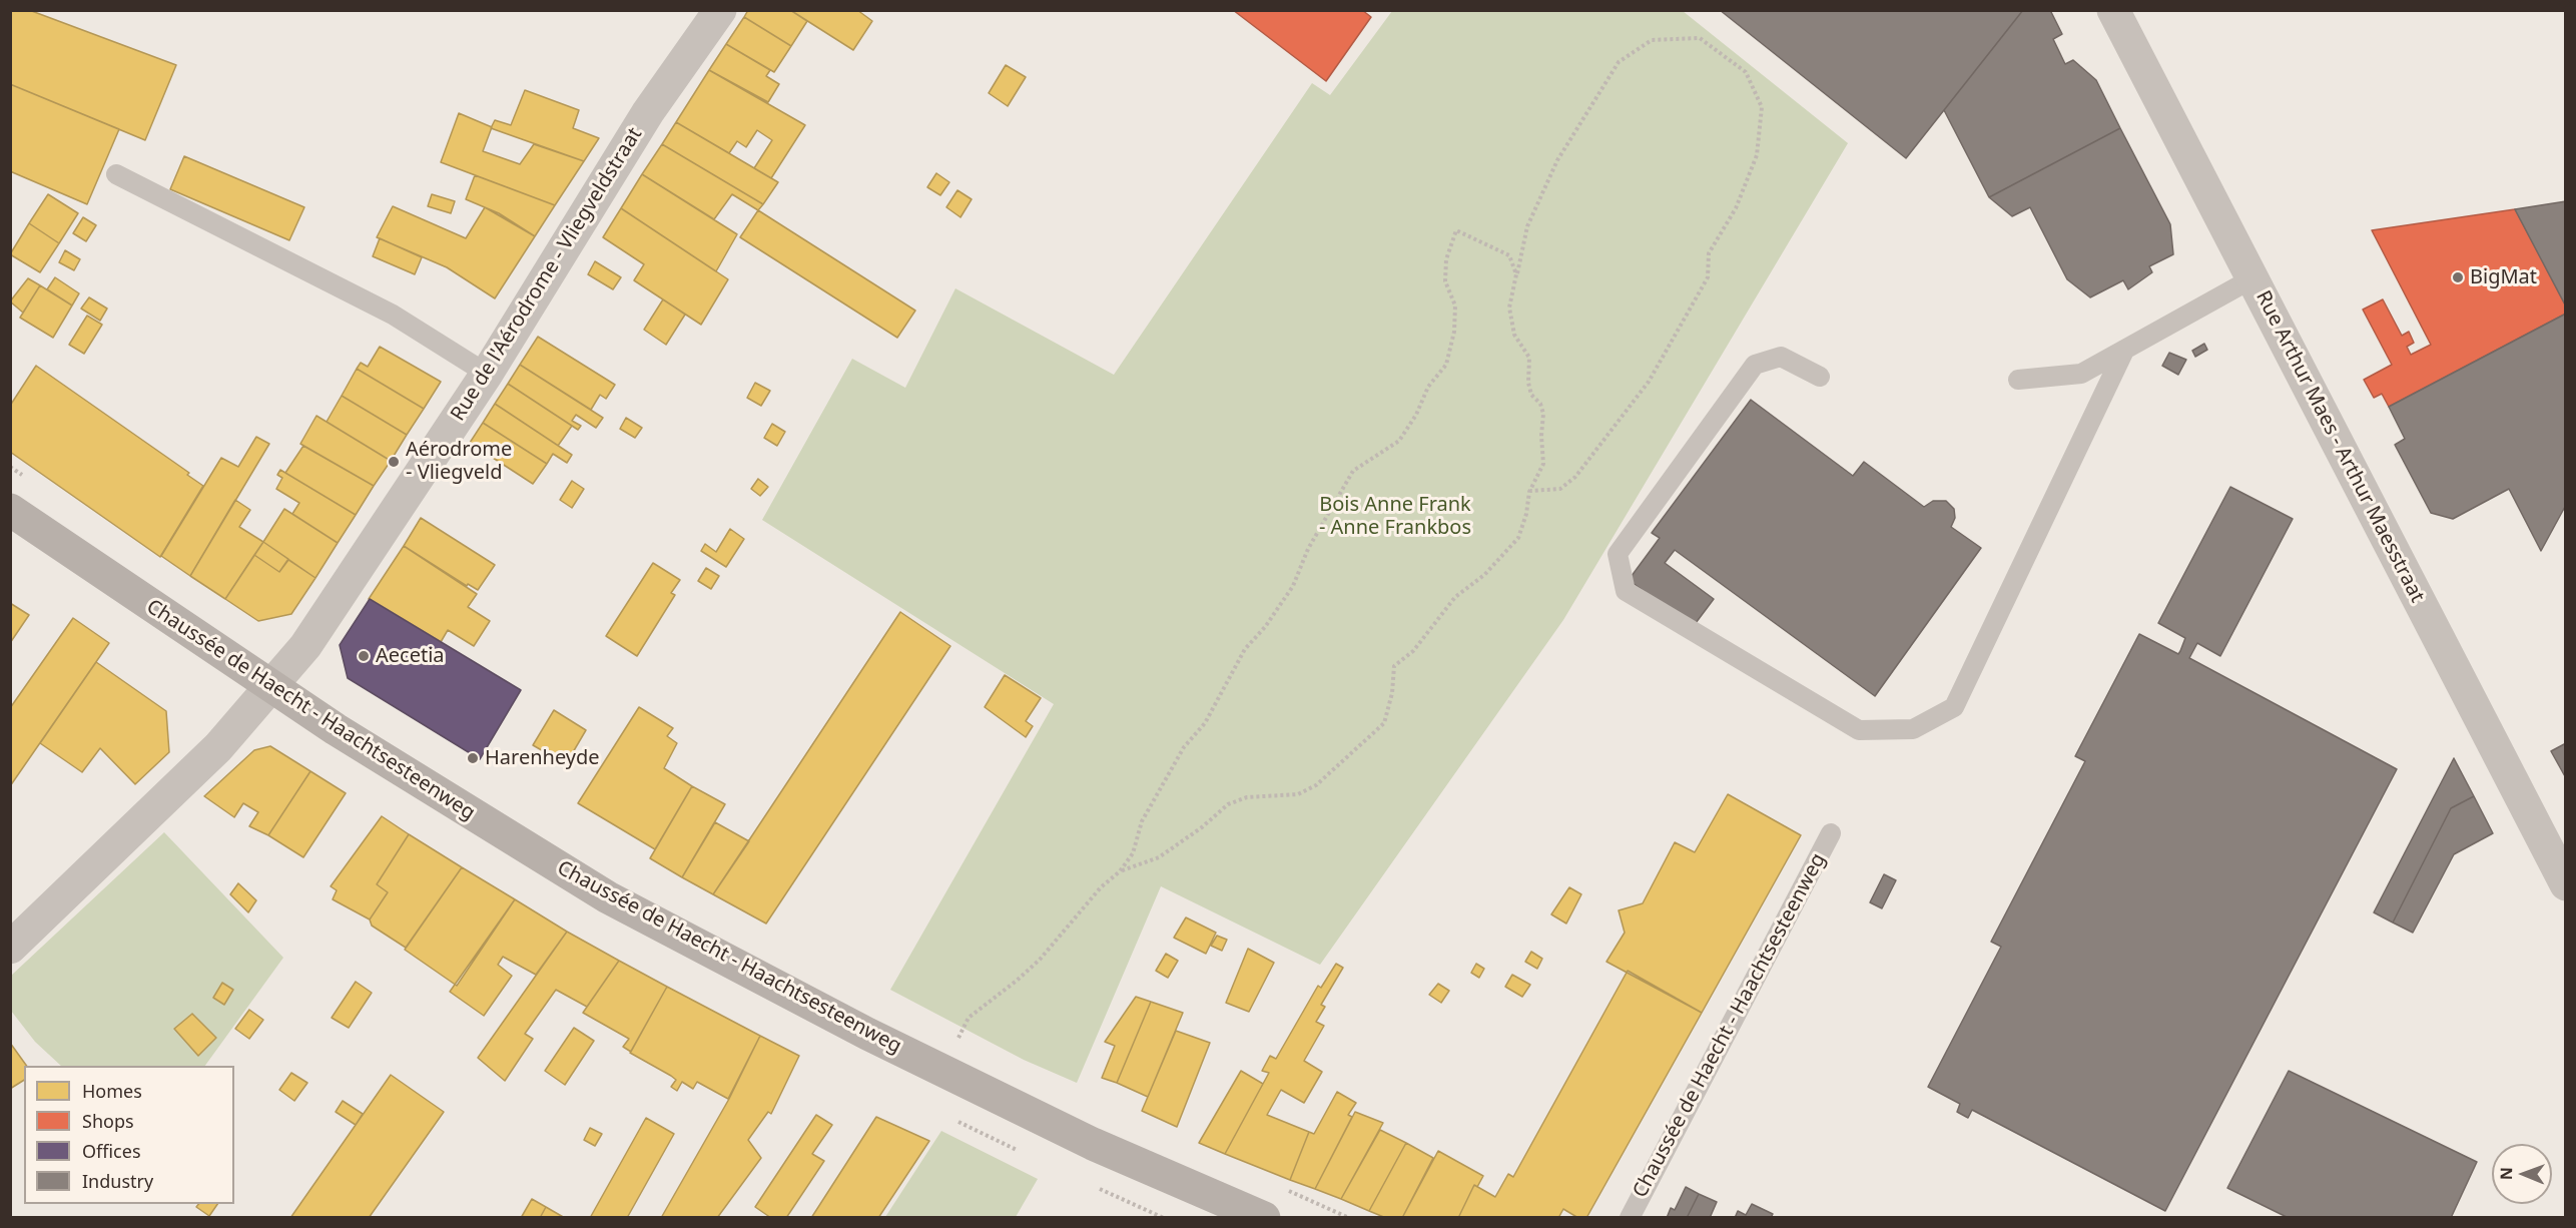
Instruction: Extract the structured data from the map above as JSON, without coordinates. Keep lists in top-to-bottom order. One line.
{"streets":{"main road":["Chaussée de Haecht - Haachtsesteenweg"],"street":["Rue de l'Aérodrome - Vliegveldstraat","Rue Arthur Maes - Arthur Maesstraat"]},"crossings":[["Rue de l'Aérodrome - Vliegveldstraat","Chaussée de Haecht - Haachtsesteenweg"]],"parks":["Bois Anne Frank - Anne Frankbos"],"places":["BigMat","Aérodrome - Vliegveld","Aecetia","Harenheyde"],"legend":["Homes","Shops","Offices","Industry"],"north":"left"}
